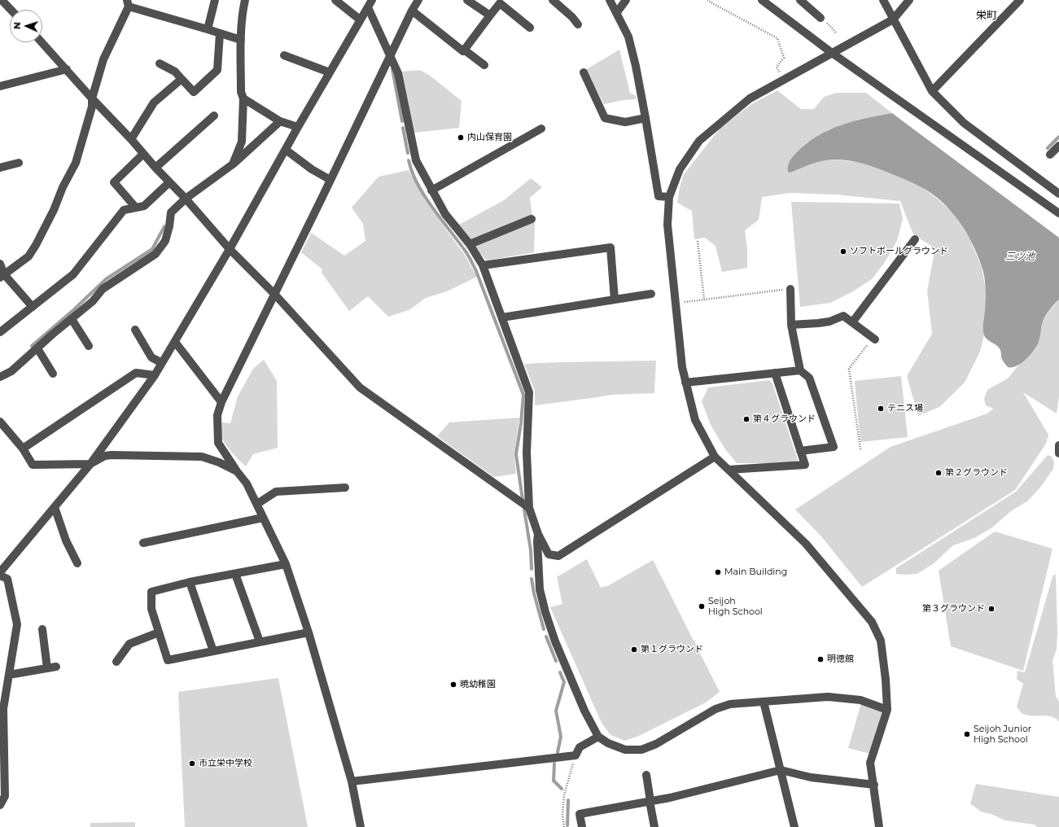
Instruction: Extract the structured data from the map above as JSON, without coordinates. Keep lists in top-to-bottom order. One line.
{"districts":["栄町"],"water":["三ツ池"],"places":["内山保育園","ソフトボールグラウンド","テニス場","第４グラウンド","第２グラウンド","Main Building","Seijoh High School","第３グラウンド","第１グラウンド","明徳館","暁幼稚園","Seijoh Junior High School","市立栄中学校"],"north":"left"}
